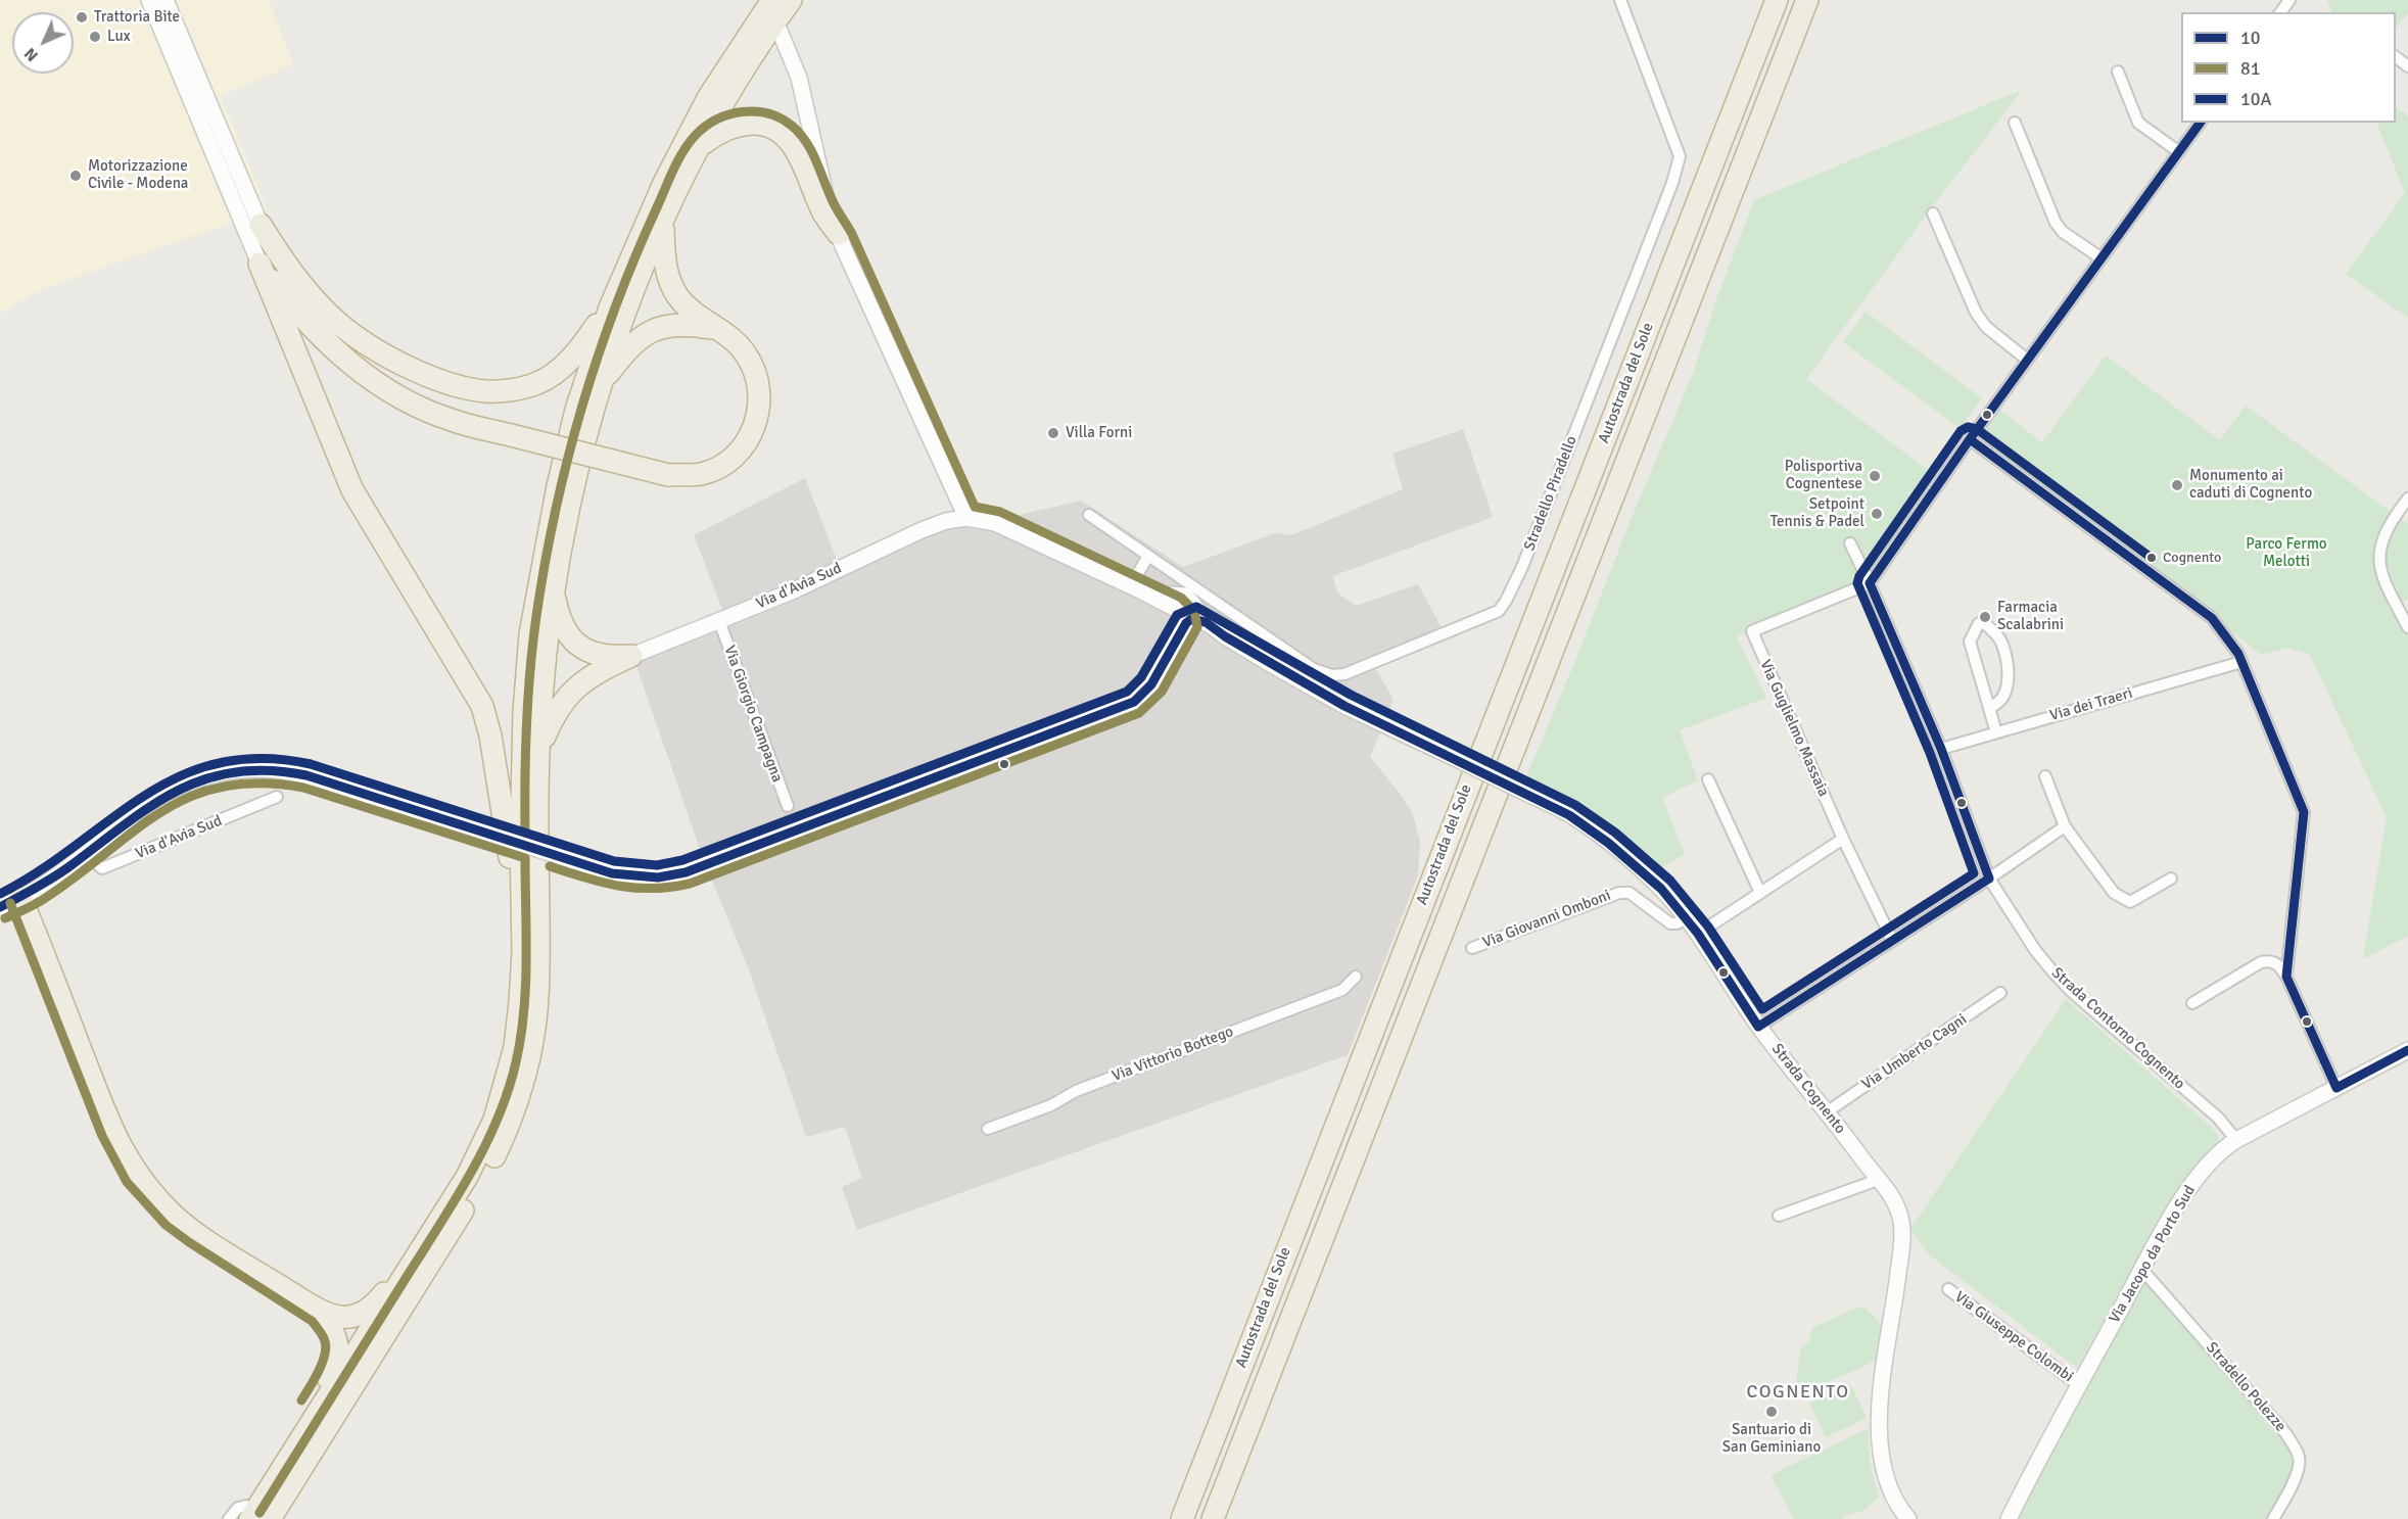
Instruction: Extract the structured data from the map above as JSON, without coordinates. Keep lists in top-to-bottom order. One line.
{"streets":{"highway":["Autostrada del Sole"],"street":["Stradello Piradello","Via d'Avia Sud","Via dei Traeri","Via Giorgio Campagna","Via Guglielmo Massaia","Via Giovanni Omboni","Strada Contorno Cognento","Via Umberto Cagni","Via Vittorio Bottego","Strada Cognento","Via Jacopo da Porto Sud","Via Giuseppe Colombi","Stradello Polezze"]},"crossings":[["Via d'Avia Sud","Via Giorgio Campagna"],["Via d'Avia Sud","Strada Cognento"],["Via dei Traeri","Strada Contorno Cognento"],["Via Guglielmo Massaia","Strada Contorno Cognento"],["Via Giovanni Omboni","Strada Cognento"],["Strada Contorno Cognento","Via Jacopo da Porto Sud"],["Via Umberto Cagni","Strada Cognento"],["Via Jacopo da Porto Sud","Via Giuseppe Colombi"],["Via Jacopo da Porto Sud","Stradello Polezze"]],"districts":["COGNENTO"],"parks":["Parco Fermo Melotti"],"places":["Trattoria Bite","Lux","Motorizzazione Civile - Modena","Villa Forni","Polisportiva Cognentese","Monumento ai caduti di Cognento","Setpoint Tennis & Padel","Cognento","Farmacia Scalabrini","Santuario di San Geminiano"],"lines":["transit line 81","transit line 10","transit line 10A"],"legend":["10","81","10A"],"north":"bottom left"}
